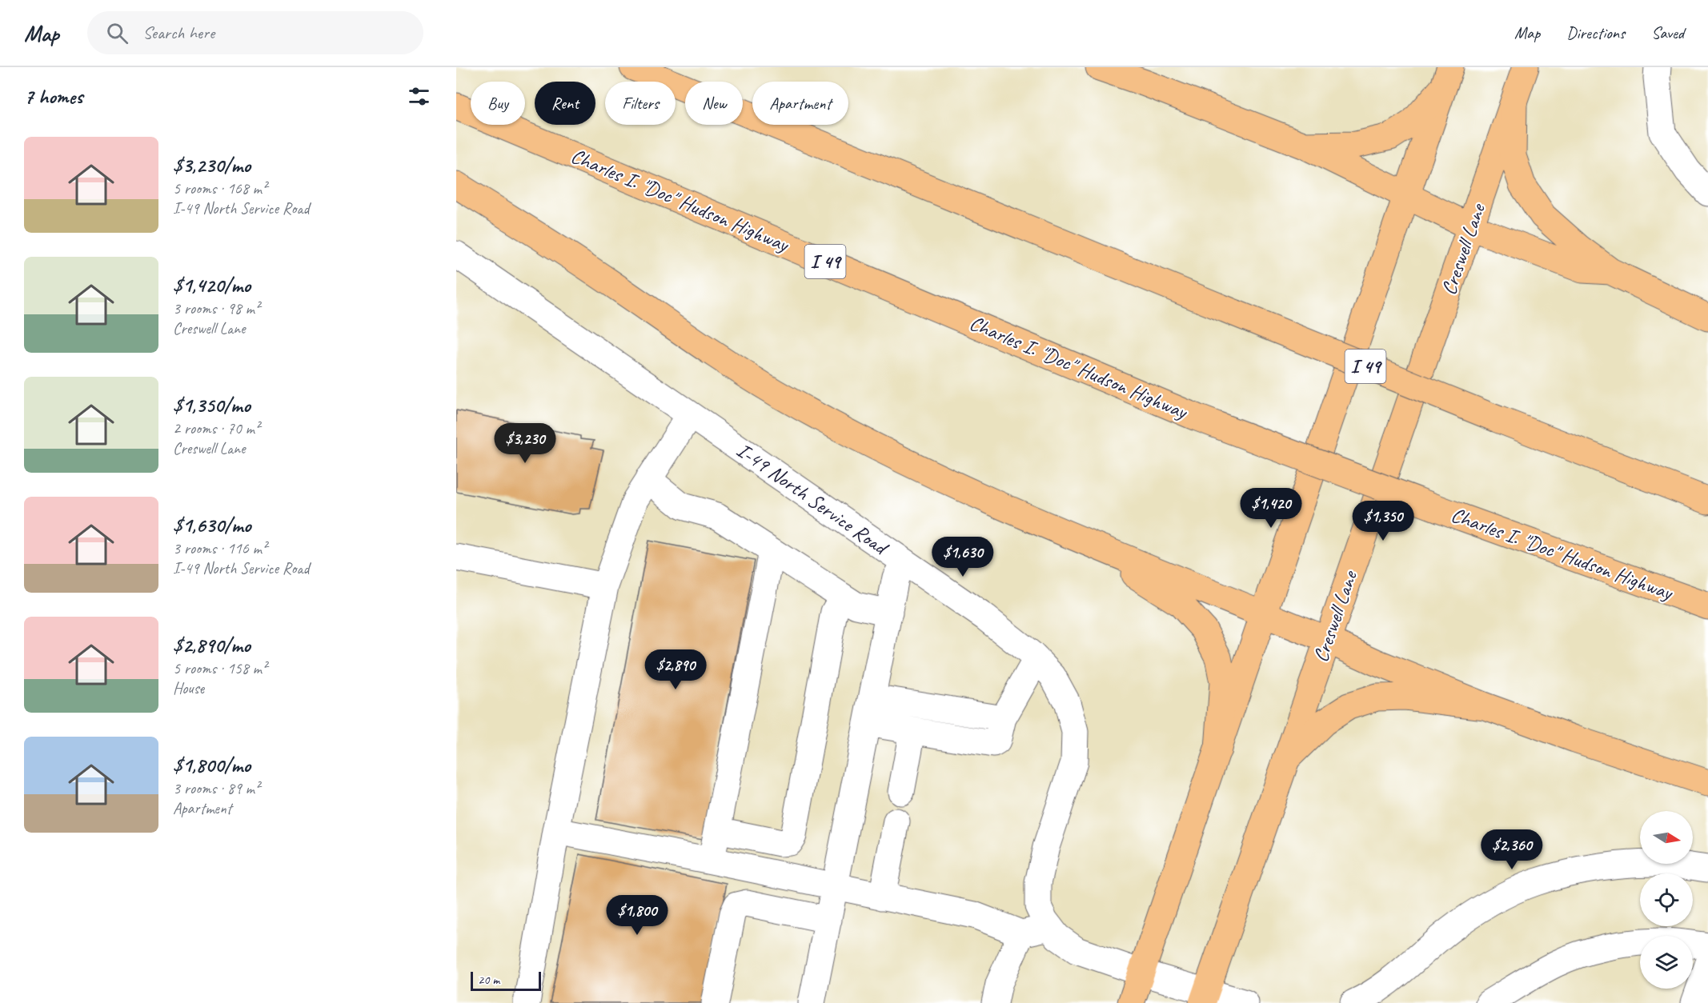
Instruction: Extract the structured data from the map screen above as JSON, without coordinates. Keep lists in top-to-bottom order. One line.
{"streets":{"main road":["Charles I. \"Doc\" Hudson Highway","Creswell Lane","I 49"],"street":["I-49 North Service Road"]},"crossings":[["Creswell Lane","I-49 North Service Road"]],"scale_bar":"20 m","north":"right","page":{"header":"Map","search":"Search here","nav":["Map","Directions","Saved"],"heading":"7 homes","chip":["Buy","Rent","Filters","New","Apartment"],"list":[{"name":"$3,230/mo","note":"5 rooms · 168 m² · I-49 North Service Road"},{"name":"$1,420/mo","note":"3 rooms · 98 m² · Creswell Lane"},{"name":"$1,350/mo","note":"2 rooms · 70 m² · Creswell Lane"},{"name":"$1,630/mo","note":"3 rooms · 116 m² · I-49 North Service Road"},{"name":"$2,890/mo","note":"5 rooms · 158 m² · House"},{"name":"$1,800/mo","note":"3 rooms · 89 m² · Apartment"}],"price":["$3,230","$1,420","$1,350","$1,630","$2,890","$2,360","$1,800"],"scale":"20 m"}}
